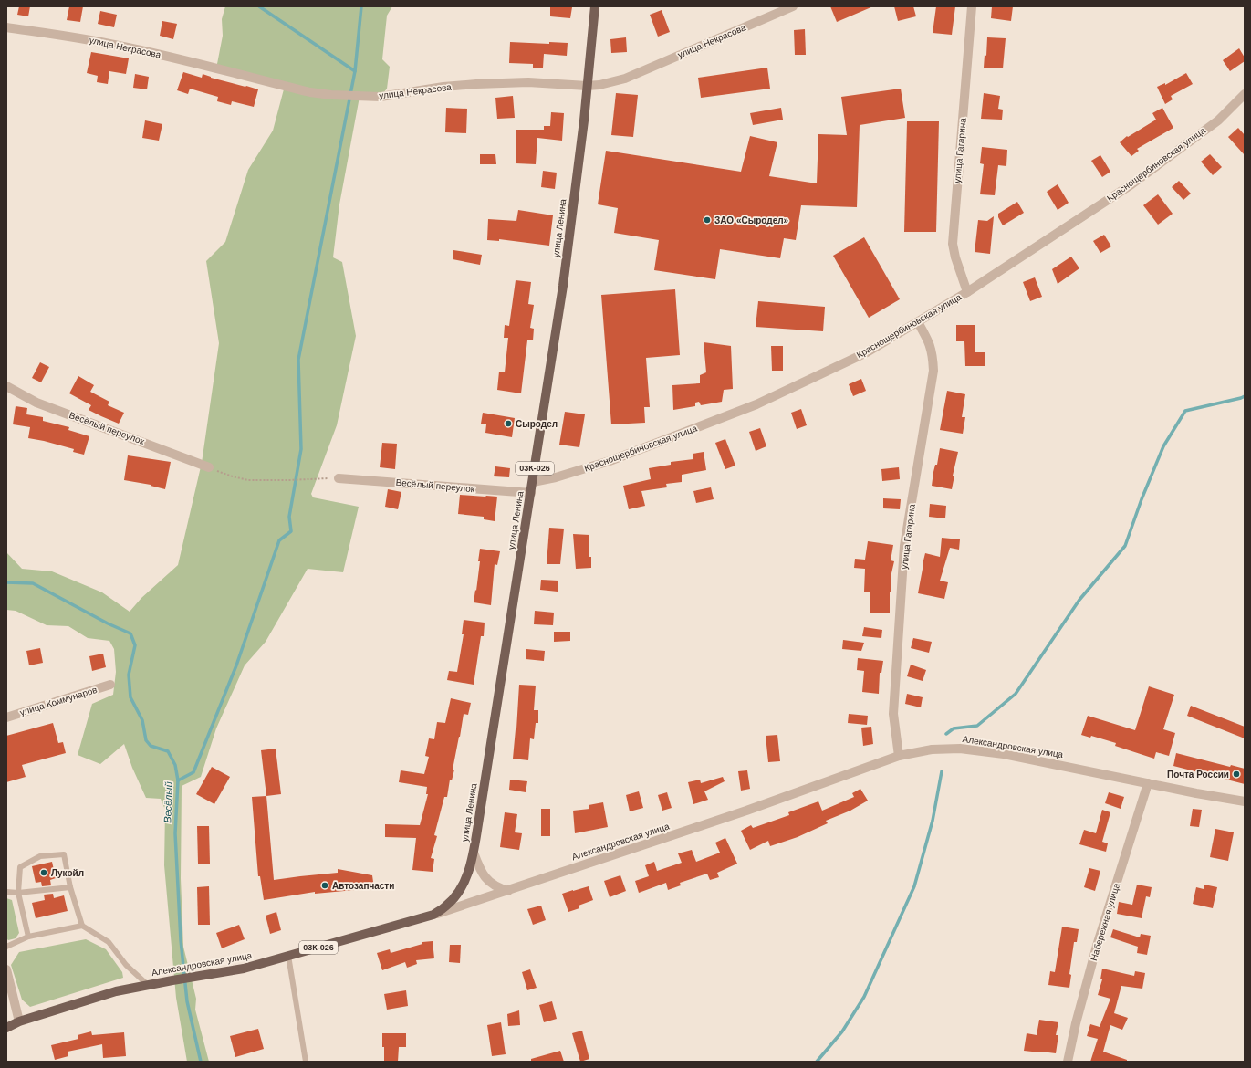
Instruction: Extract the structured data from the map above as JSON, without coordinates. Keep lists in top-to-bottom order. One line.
{"streets":{"main road":["улица Ленина","03К-026","Александровская улица"],"street":["улица Некрасова","улица Гагарина","Краснощербиновская улица","Весёлый переулок","улица Коммунаров","Набережная улица"]},"crossings":[["улица Некрасова","улица Ленина"],["улица Гагарина","Краснощербиновская улица"],["улица Гагарина","Александровская улица"],["Краснощербиновская улица","улица Ленина"],["улица Ленина","Весёлый переулок"],["улица Ленина","Александровская улица"],["Александровская улица","Набережная улица"]],"water":["Весёлый"],"places":["ЗАО «Сыродел»","Сыродел","Почта России","Лукойл","Автозапчасти"]}
